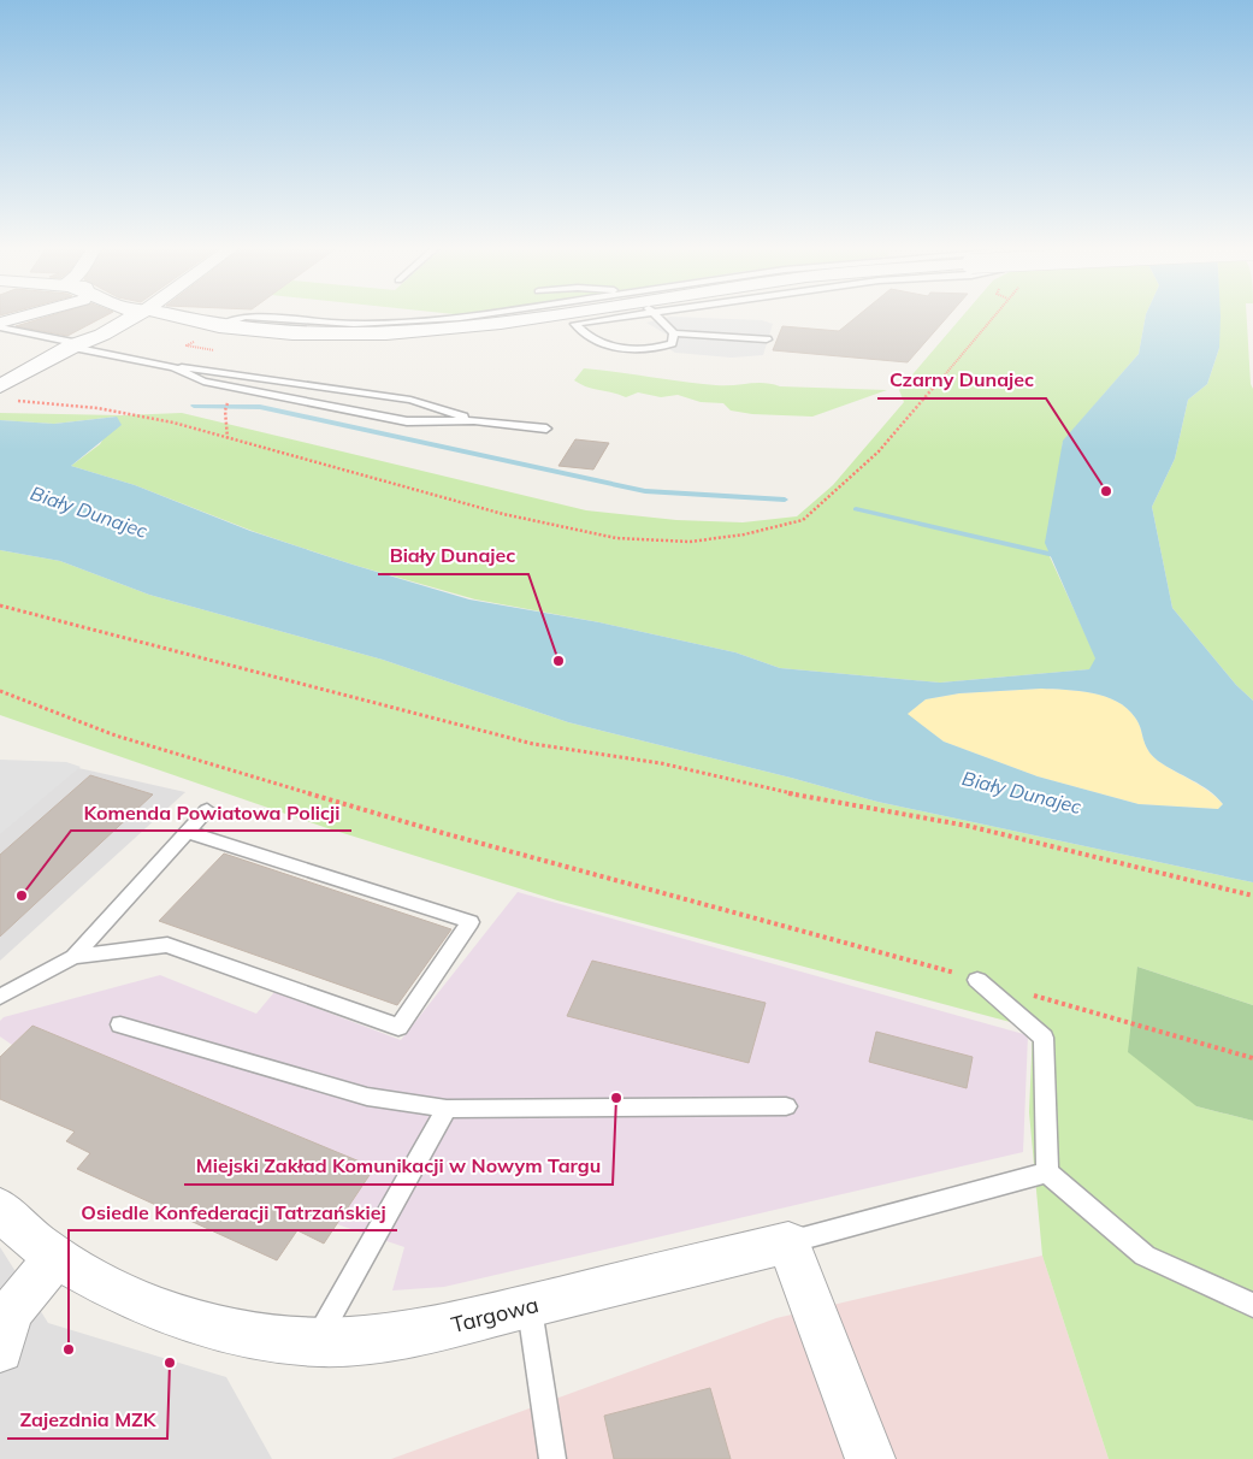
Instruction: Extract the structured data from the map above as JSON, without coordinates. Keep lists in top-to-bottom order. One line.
{"streets":{"street":["Targowa"]},"water":["Biały Dunajec"],"places":["Czarny Dunajec","Biały Dunajec","Komenda Powiatowa Policji","Miejski Zakład Komunikacji w Nowym Targu","Osiedle Konfederacji Tatrzańskiej","Zajezdnia MZK"]}
